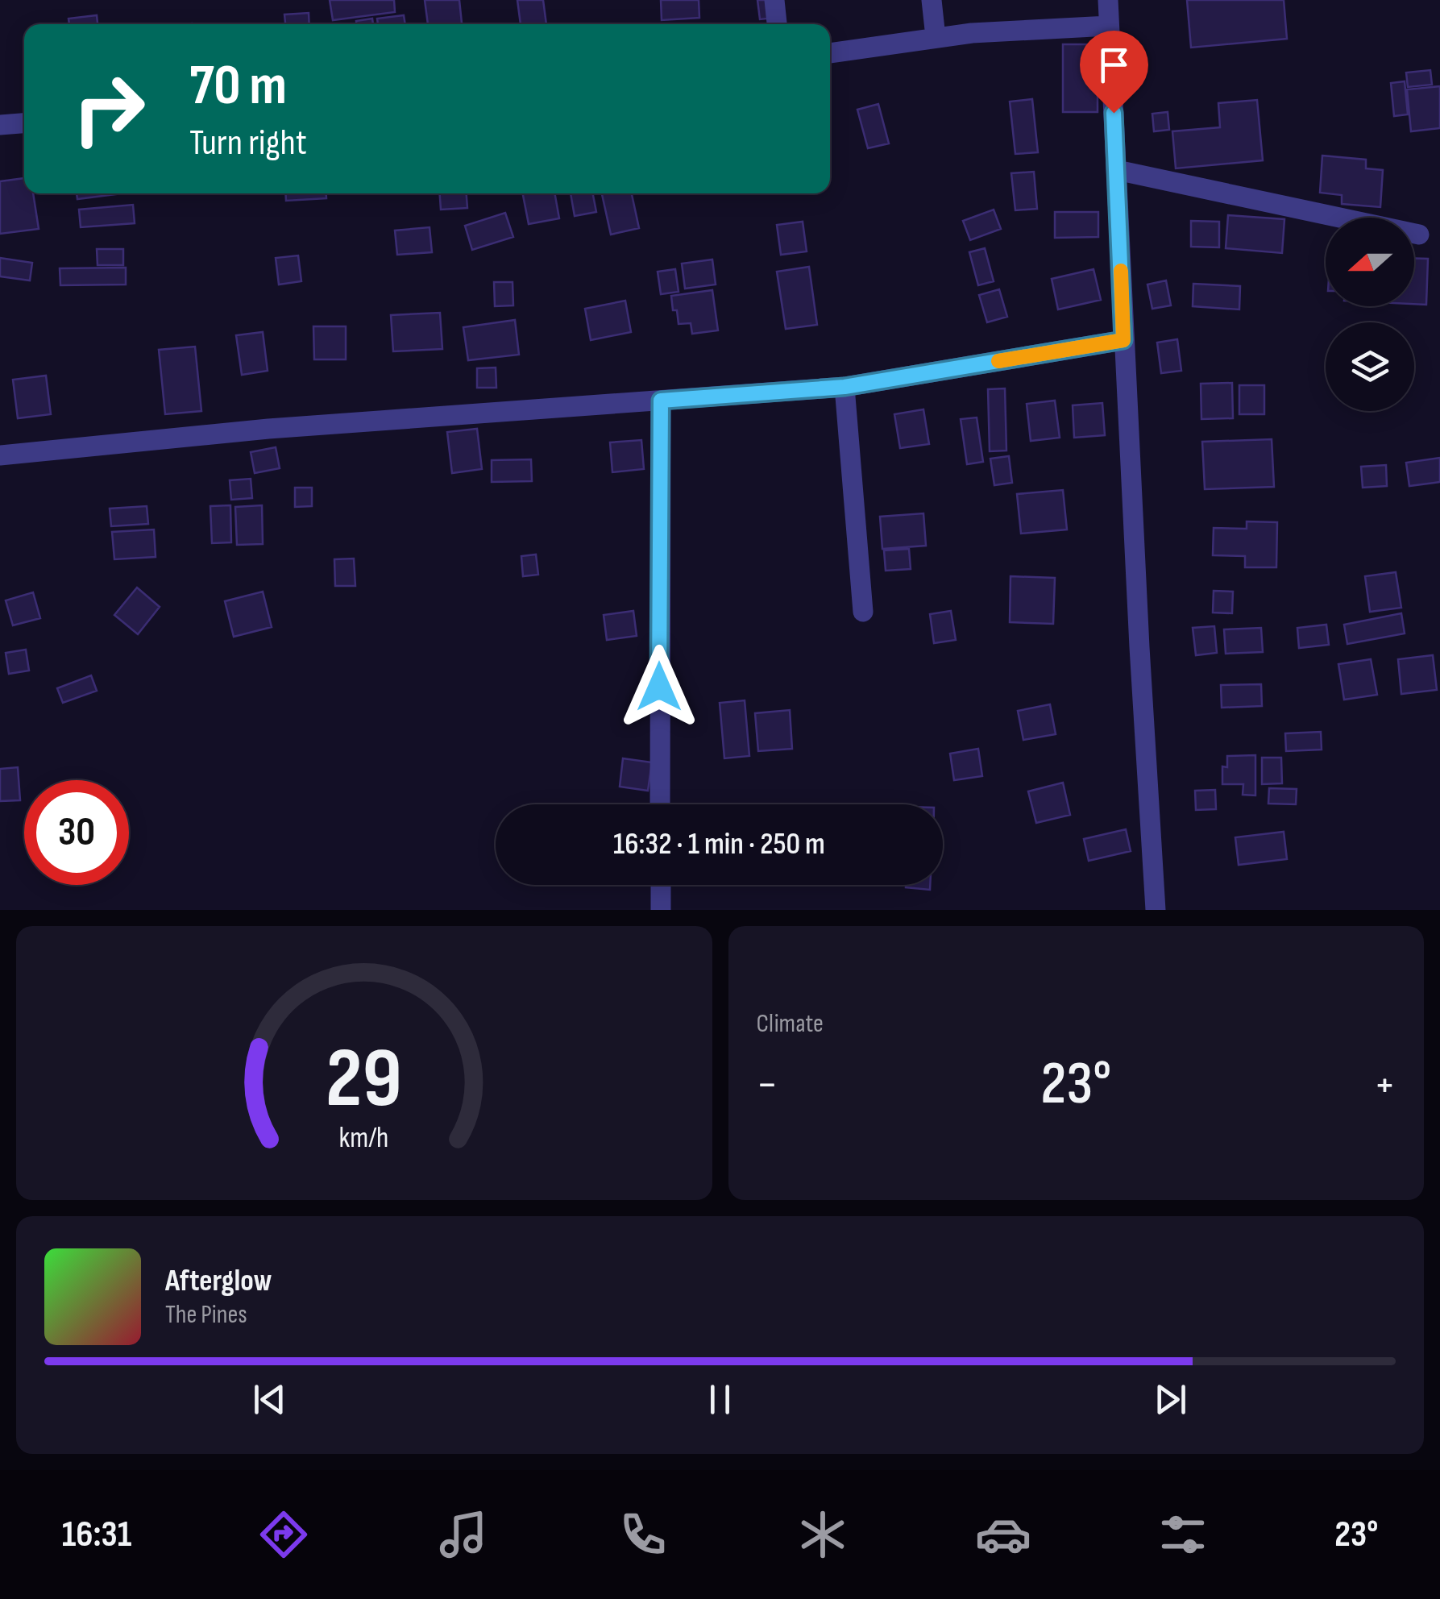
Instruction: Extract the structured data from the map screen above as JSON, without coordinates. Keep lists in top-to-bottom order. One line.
{"north":"left","page":{"turn":["70 m","Turn right"],"limit":"30","trip":"16:32 · 1 min · 250 m","tile":"Climate","heat":["−","23°","+"],"song":["Afterglow","The Pines"],"tabs":["16:31","23°"],"gauge":["29","km/h"]}}
